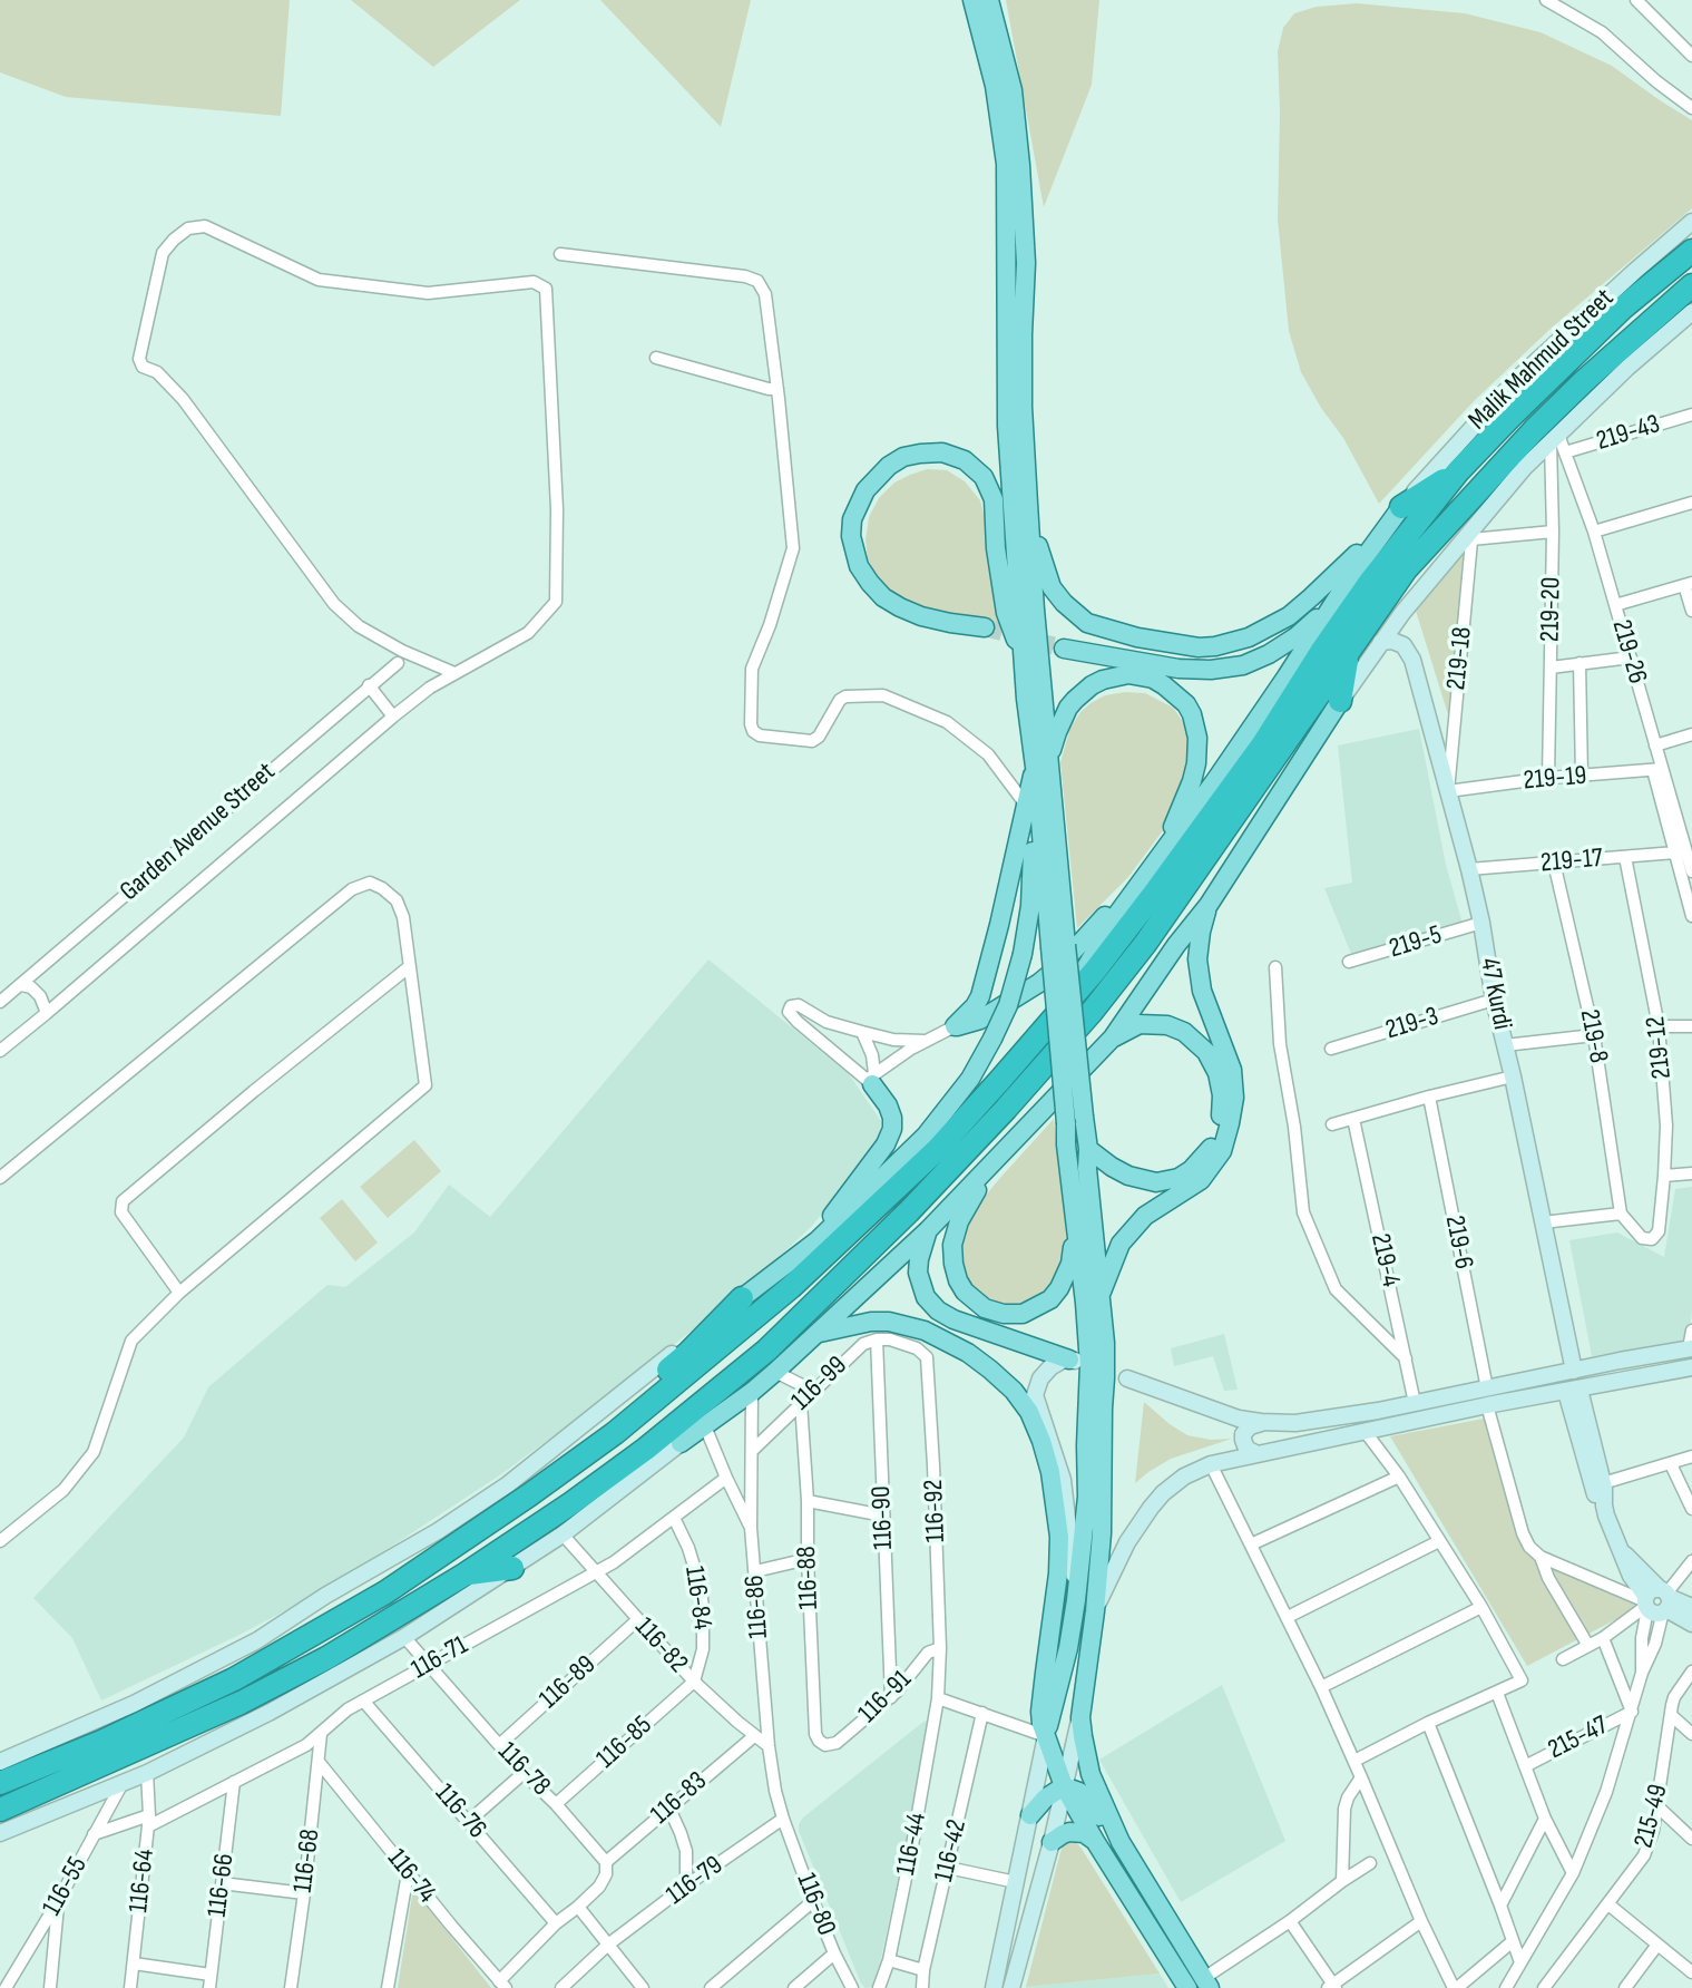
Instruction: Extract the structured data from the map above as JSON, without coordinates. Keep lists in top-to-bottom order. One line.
{"streets":{"main road":["Malik Mahmud Street","47 Kurdi"],"street":["219-43","219-20","219-26","219-18","219-19","Garden Avenue Street","219-17","219-5","219-3","219-8","219-12","219-6","219-4","116-99","116-92","116-90","116-88","116-84","116-86","116-82","116-71","116-89","116-91","215-47","116-85","116-78","116-83","116-76","215-49","116-44","116-42","116-68","116-74","116-64","116-79","116-66","116-55","116-80"]},"crossings":[["219-43","219-26"],["219-20","219-26"],["219-20","219-19"],["219-26","219-19"],["219-18","219-19"],["219-18","47 Kurdi"],["219-19","47 Kurdi"],["219-17","47 Kurdi"],["219-17","219-8"],["219-17","219-12"],["219-5","47 Kurdi"],["47 Kurdi","219-3"],["219-8","219-12"],["116-99","116-92"],["116-99","116-90"],["116-99","116-88"],["116-99","116-86"],["116-92","116-91"],["116-92","116-44"],["116-90","116-91"],["116-88","116-91"],["116-84","116-82"],["116-84","116-71"],["116-84","116-85"],["116-86","116-82"],["116-86","116-79"],["116-86","116-80"],["116-82","116-71"],["116-82","116-89"],["116-82","116-85"],["116-82","116-83"],["116-71","116-78"],["116-71","116-76"],["116-71","116-68"],["116-71","116-64"],["116-71","116-66"],["116-71","116-55"],["116-89","116-78"],["116-85","116-78"],["116-78","116-83"],["116-68","116-74"],["116-79","116-80"]]}
